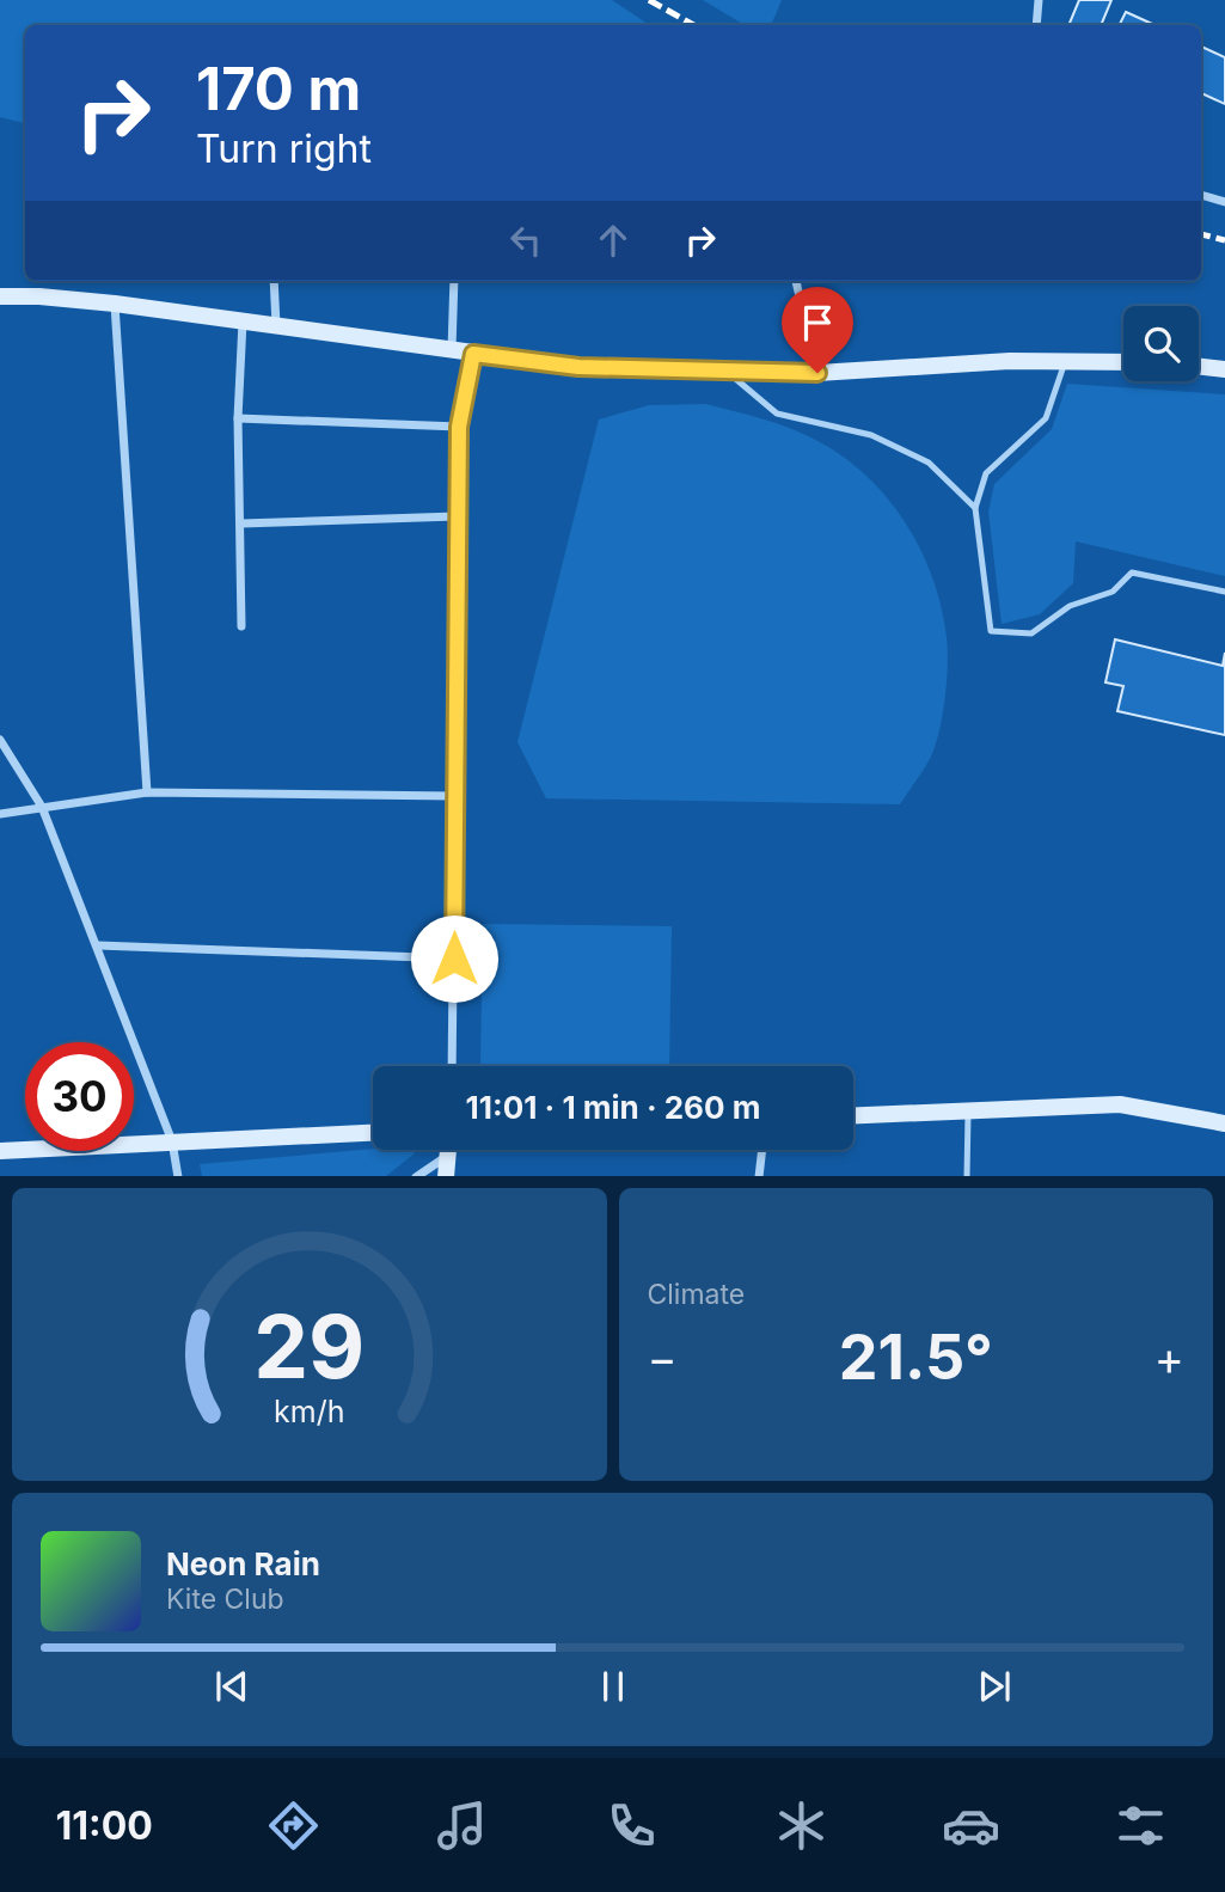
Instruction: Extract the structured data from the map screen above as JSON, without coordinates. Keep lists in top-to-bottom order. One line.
{"page":{"turn":["170 m","Turn right"],"limit":"30","trip":"11:01 · 1 min · 260 m","tile":"Climate","heat":["−","21.5°","+"],"song":["Neon Rain","Kite Club"],"tabs":"11:00","gauge":["29","km/h"]}}
